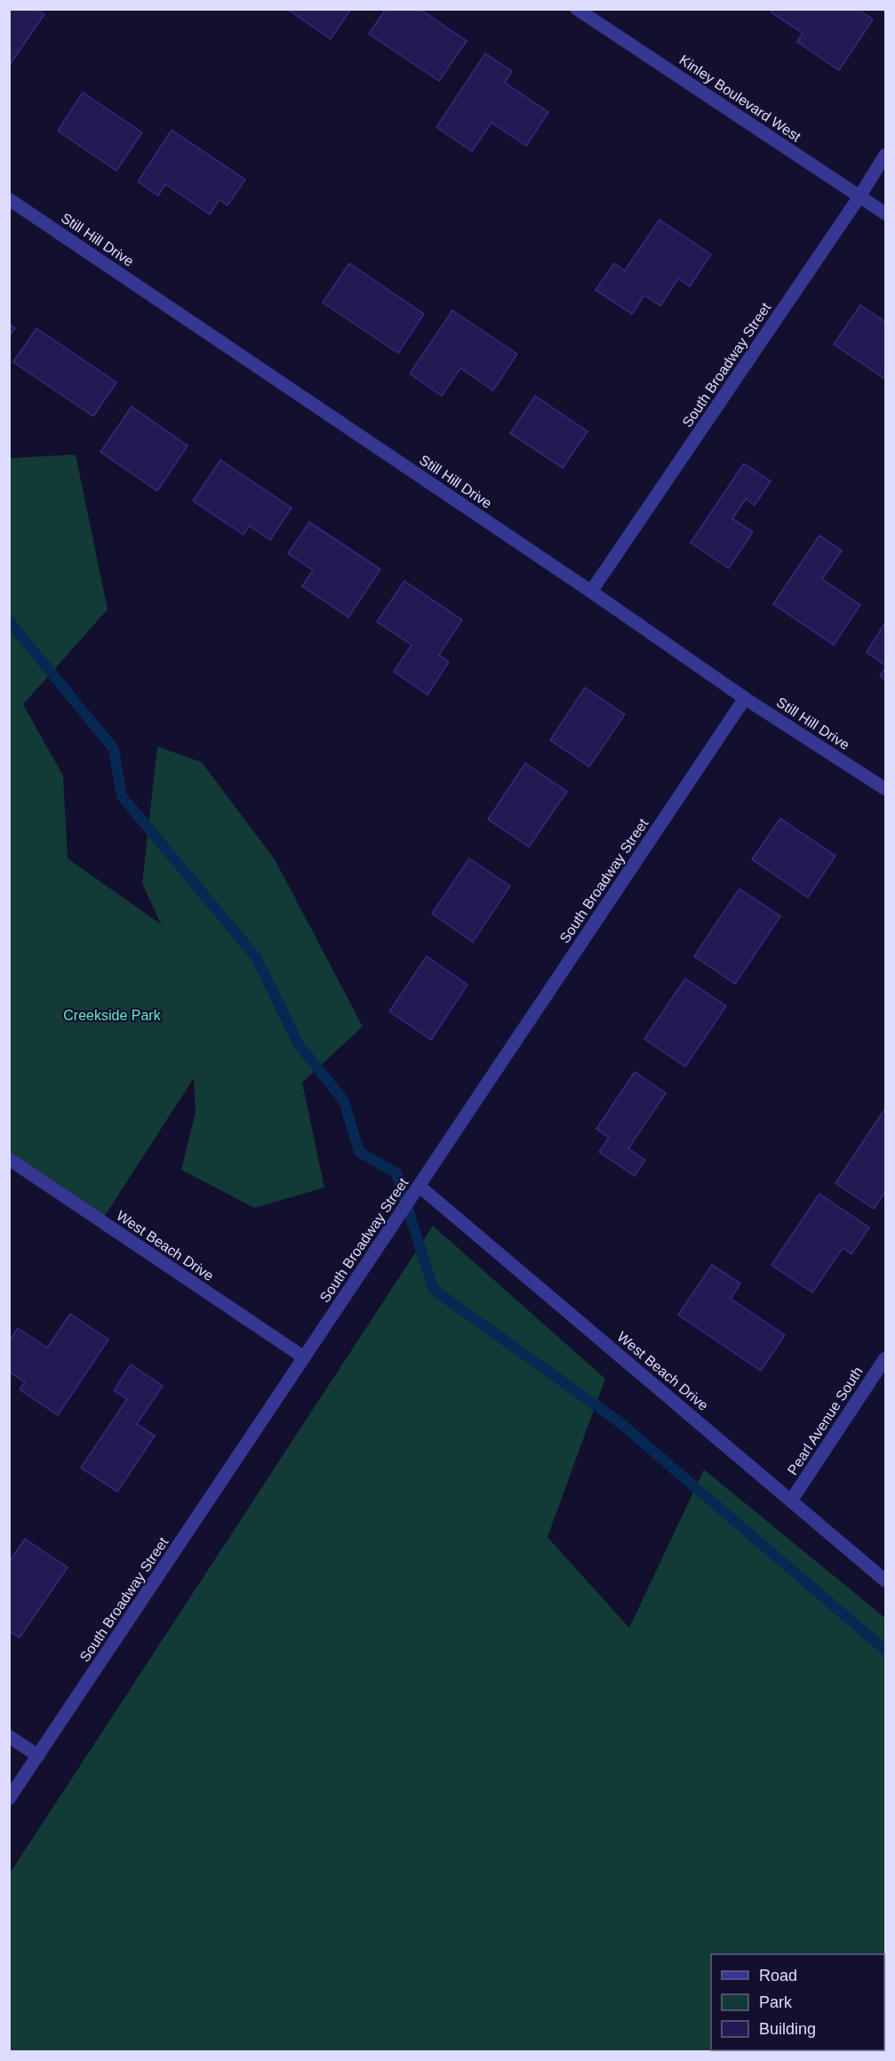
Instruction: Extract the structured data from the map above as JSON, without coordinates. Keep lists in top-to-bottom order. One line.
{"streets":{"street":["Kinley Boulevard West","Still Hill Drive","South Broadway Street","West Beach Drive","Pearl Avenue South"]},"crossings":[["Kinley Boulevard West","South Broadway Street"],["Still Hill Drive","South Broadway Street"],["South Broadway Street","West Beach Drive"],["West Beach Drive","Pearl Avenue South"]],"parks":["Creekside Park"],"legend":["Road","Park","Building"]}
